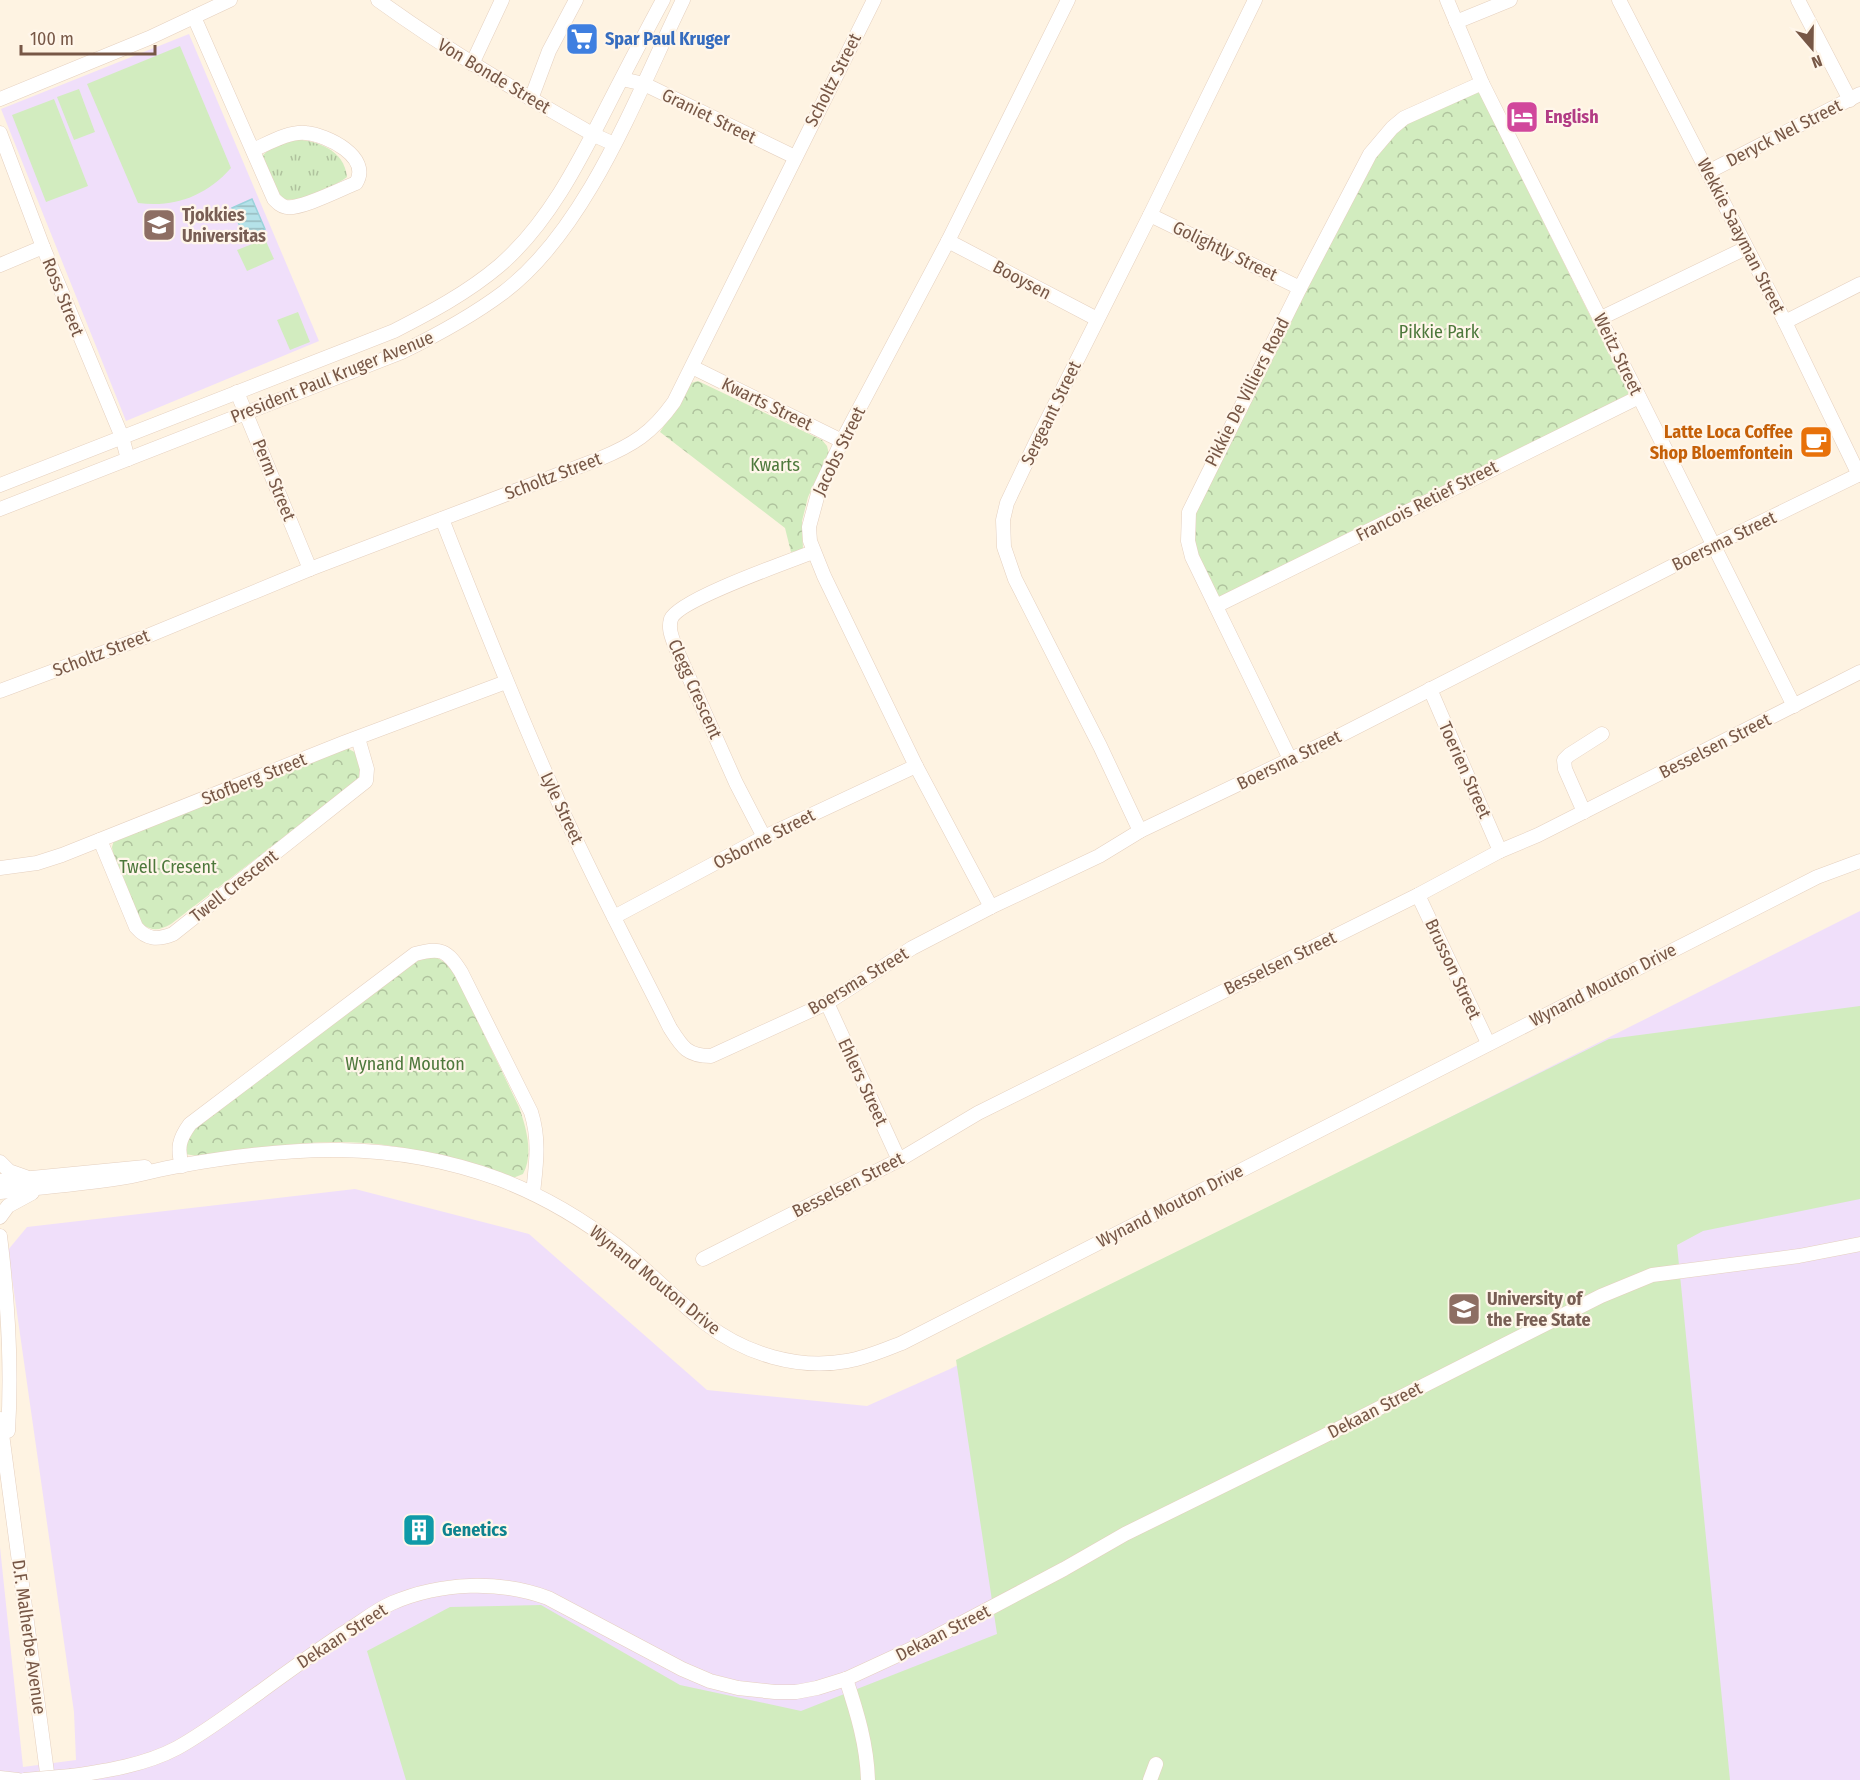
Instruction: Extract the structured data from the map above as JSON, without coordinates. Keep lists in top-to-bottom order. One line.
{"streets":{"street":["Von Bonde Street","Scholtz Street","Graniet Street","Deryck Nel Street","Wekkie Saayman Street","Golightly Street","Booysen","Ross Street","Weitz Street","President Paul Kruger Avenue","Pikkie De Villiers Road","Kwarts Street","Sergeant Street","Jacobs Street","Perm Street","Francois Retief Street","Boersma Street","Clegg Crescent","Besselsen Street","Toerien Street","Stofberg Street","Lyle Street","Osborne Street","Twell Crescent","Brusson Street","Wynand Mouton Drive","Ehlers Street","Dekaan Street","D.F. Malherbe Avenue"]},"crossings":[["Von Bonde Street","President Paul Kruger Avenue"],["Scholtz Street","Graniet Street"],["Scholtz Street","Kwarts Street"],["Scholtz Street","Perm Street"],["Scholtz Street","Lyle Street"],["Graniet Street","President Paul Kruger Avenue"],["Deryck Nel Street","Wekkie Saayman Street"],["Wekkie Saayman Street","Boersma Street"],["Golightly Street","Pikkie De Villiers Road"],["Golightly Street","Sergeant Street"],["Booysen","Sergeant Street"],["Booysen","Jacobs Street"],["Ross Street","President Paul Kruger Avenue"],["Weitz Street","Pikkie De Villiers Road"],["Weitz Street","Francois Retief Street"],["Weitz Street","Boersma Street"],["Weitz Street","Besselsen Street"],["President Paul Kruger Avenue","Perm Street"],["Pikkie De Villiers Road","Francois Retief Street"],["Pikkie De Villiers Road","Boersma Street"],["Kwarts Street","Jacobs Street"],["Sergeant Street","Boersma Street"],["Jacobs Street","Boersma Street"],["Jacobs Street","Clegg Crescent"],["Jacobs Street","Osborne Street"],["Boersma Street","Toerien Street"],["Boersma Street","Lyle Street"],["Boersma Street","Ehlers Street"],["Clegg Crescent","Osborne Street"],["Besselsen Street","Toerien Street"],["Besselsen Street","Brusson Street"],["Besselsen Street","Ehlers Street"],["Stofberg Street","Lyle Street"],["Stofberg Street","Twell Crescent"],["Lyle Street","Osborne Street"],["Brusson Street","Wynand Mouton Drive"]],"parks":["Pikkie Park","Kwarts","Twell Cresent","Wynand Mouton"],"places":{"supermarket":["Spar Paul Kruger"],"hotel":["English"],"school or university":["Tjokkies Universitas","University of the Free State"],"cafe":["Latte Loca Coffee Shop Bloemfontein"],"building":["Genetics"]},"scale_bar":"100 m","north":"bottom"}
